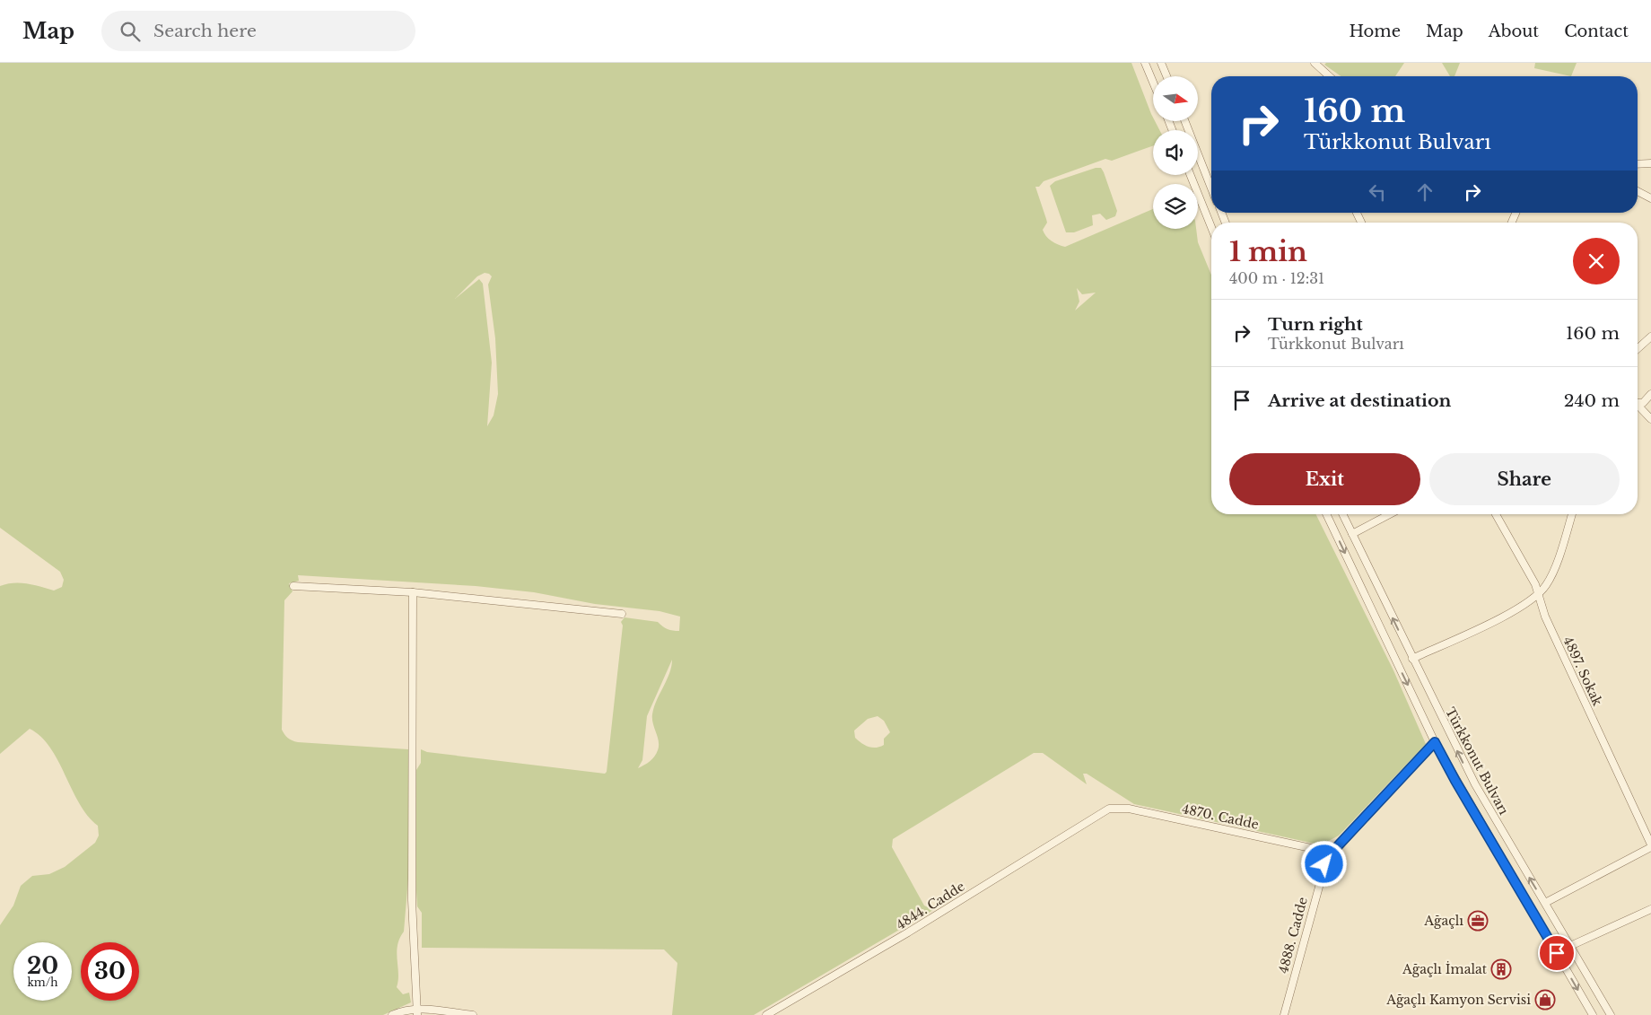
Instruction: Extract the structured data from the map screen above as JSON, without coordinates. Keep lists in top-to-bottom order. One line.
{"streets":{"street":["4897. Sokak","Türkkonut Bulvarı","4870. Cadde","4844. Cadde","4888. Cadde"]},"crossings":[["Türkkonut Bulvarı","4888. Cadde"],["4870. Cadde","4844. Cadde"],["4870. Cadde","4888. Cadde"]],"places":{"office":["Ağaçlı"],"building":["Ağaçlı İmalat"],"shop":["Ağaçlı Kamyon Servisi"]},"north":"right","page":{"header":"Map","search":"Search here","nav":["Home","Map","About","Contact"],"turn":["160 m","Türkkonut Bulvarı"],"heading":["1 min","400 m · 12:31"],"list":[{"name":"Turn right","note":"Türkkonut Bulvarı","value":"160 m"},{"name":"Arrive at destination","value":"240 m"}],"buttons":["Exit","Share"],"speed":"20 km/h","limit":"30"}}
